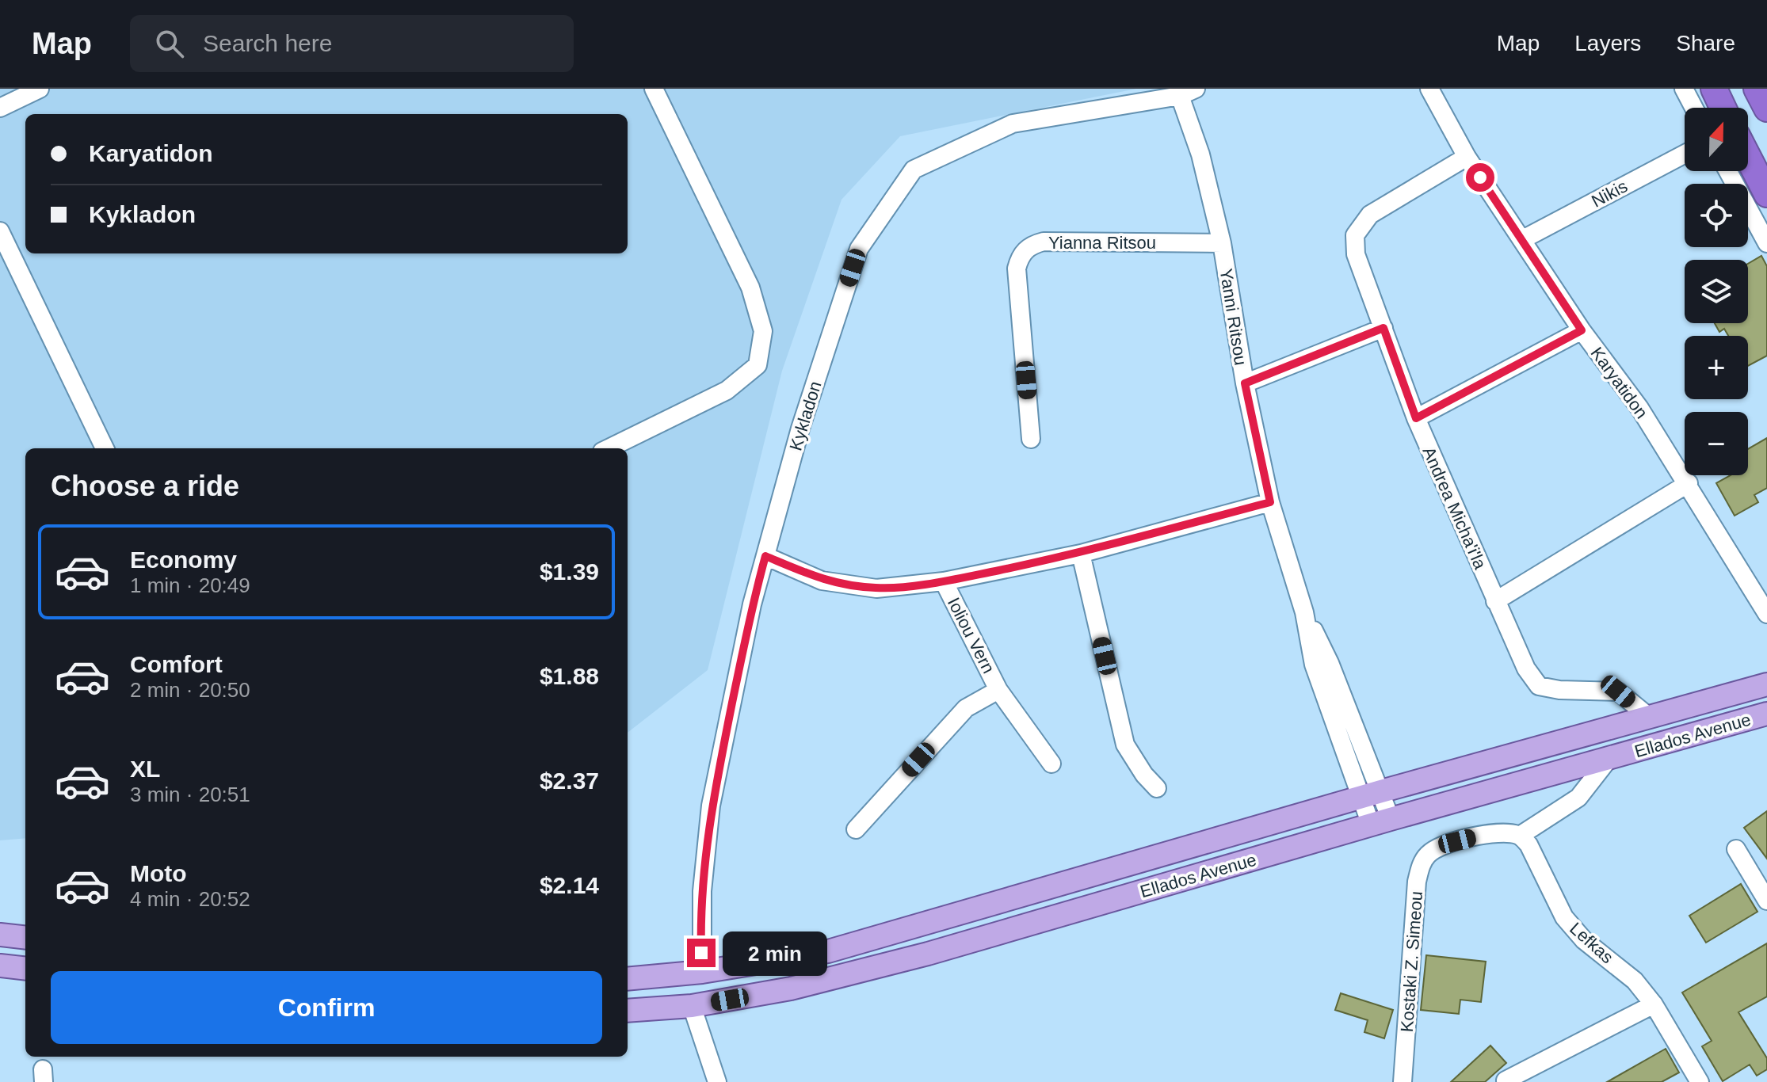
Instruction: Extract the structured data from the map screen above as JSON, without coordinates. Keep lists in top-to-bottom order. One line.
{"streets":{"main road":["Ellados Avenue"],"street":["Nikis","Yianna Ritsou","Yanni Ritsou","Karyatidon","Kykladon","Andrea Micha'i'la","Ioliou Vern","Lefkas","Kostaki Z. Simeou"]},"crossings":[["Nikis","Karyatidon"],["Yianna Ritsou","Yanni Ritsou"],["Yanni Ritsou","Kykladon"],["Yanni Ritsou","Ellados Avenue"],["Karyatidon","Andrea Micha'i'la"],["Kykladon","Ellados Avenue"],["Andrea Micha'i'la","Ellados Avenue"],["Lefkas","Kostaki Z. Simeou"]],"north":"top","page":{"header":"Map","search":"Search here","nav":["Map","Layers","Share"],"map_buttons":["+","−"],"banner":["Karyatidon","Kykladon"],"heading":"Choose a ride","list":[{"name":"Economy","note":"1 min · 20:49","value":"$1.39"},{"name":"Comfort","note":"2 min · 20:50","value":"$1.88"},{"name":"XL","note":"3 min · 20:51","value":"$2.37"},{"name":"Moto","note":"4 min · 20:52","value":"$2.14"}],"bubble":"2 min","buttons":"Confirm"}}
